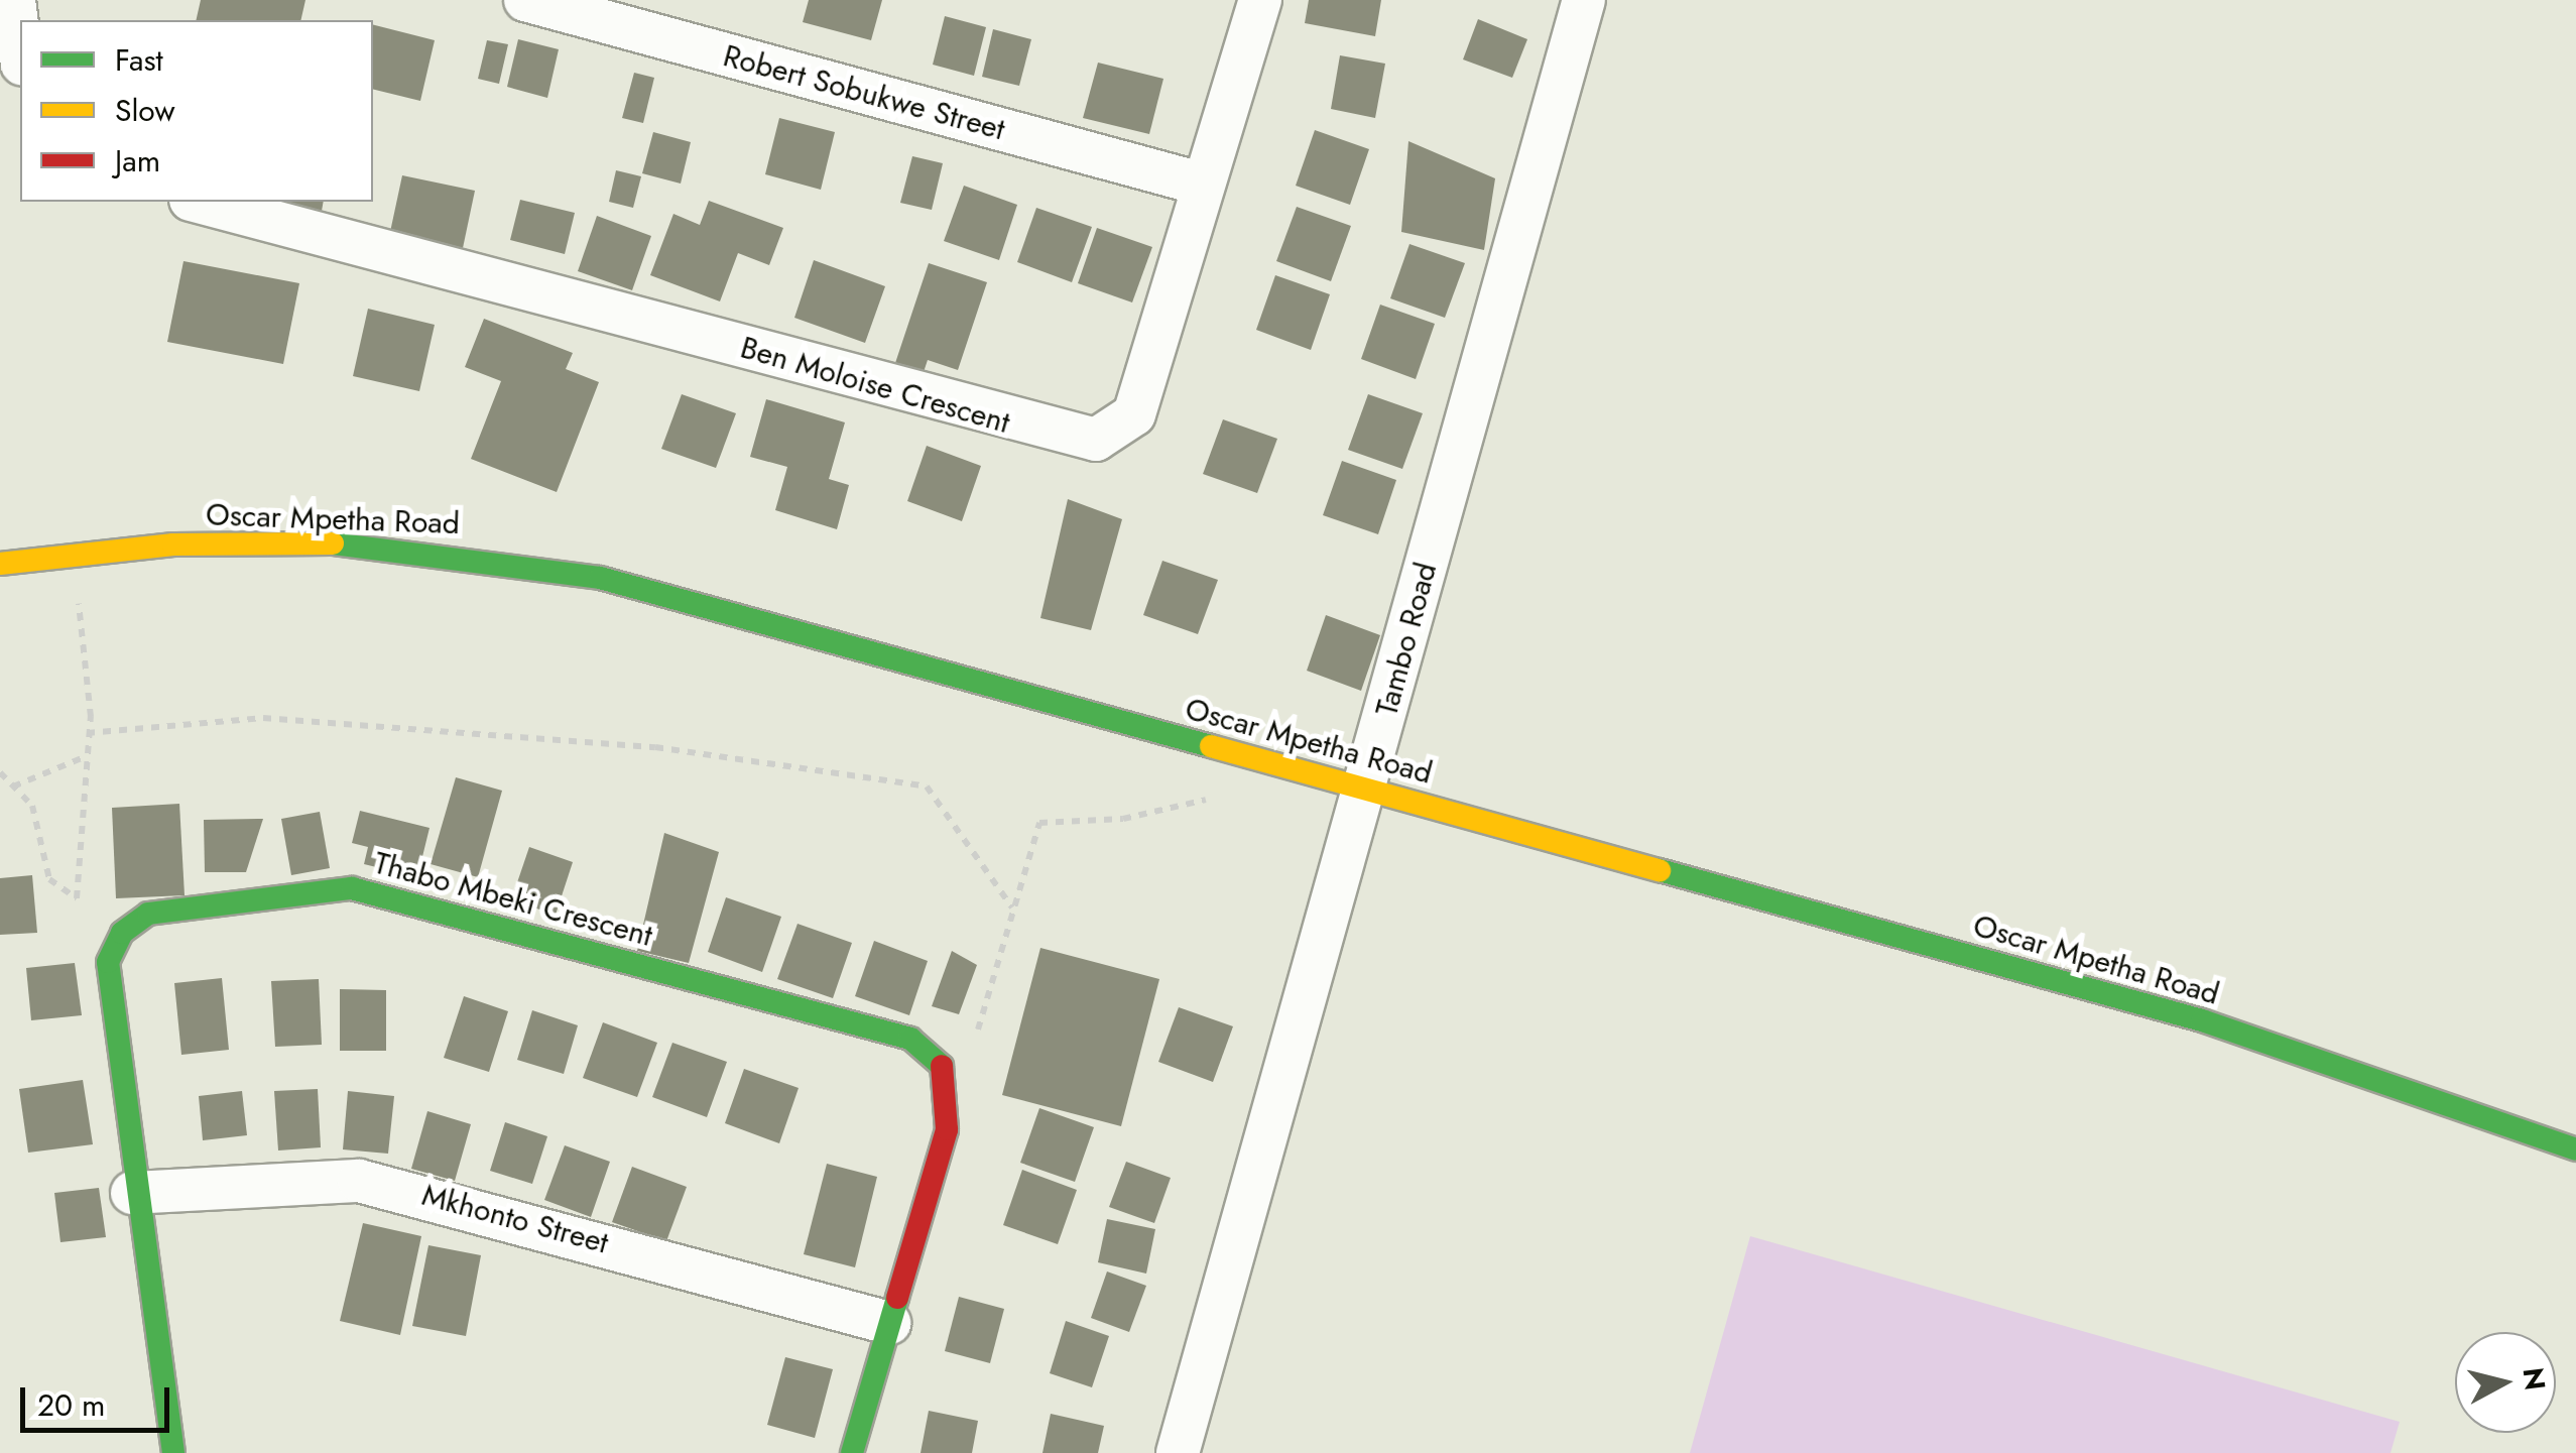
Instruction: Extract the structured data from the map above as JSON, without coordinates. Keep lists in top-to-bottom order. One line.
{"streets":{"street":["Robert Sobukwe Street","Ben Moloise Crescent","Oscar Mpetha Road","Tambo Road","Thabo Mbeki Crescent","Mkhonto Street"]},"crossings":[["Robert Sobukwe Street","Ben Moloise Crescent"],["Oscar Mpetha Road","Tambo Road"]],"legend":["Fast","Slow","Jam"],"scale_bar":"20 m","north":"right"}
